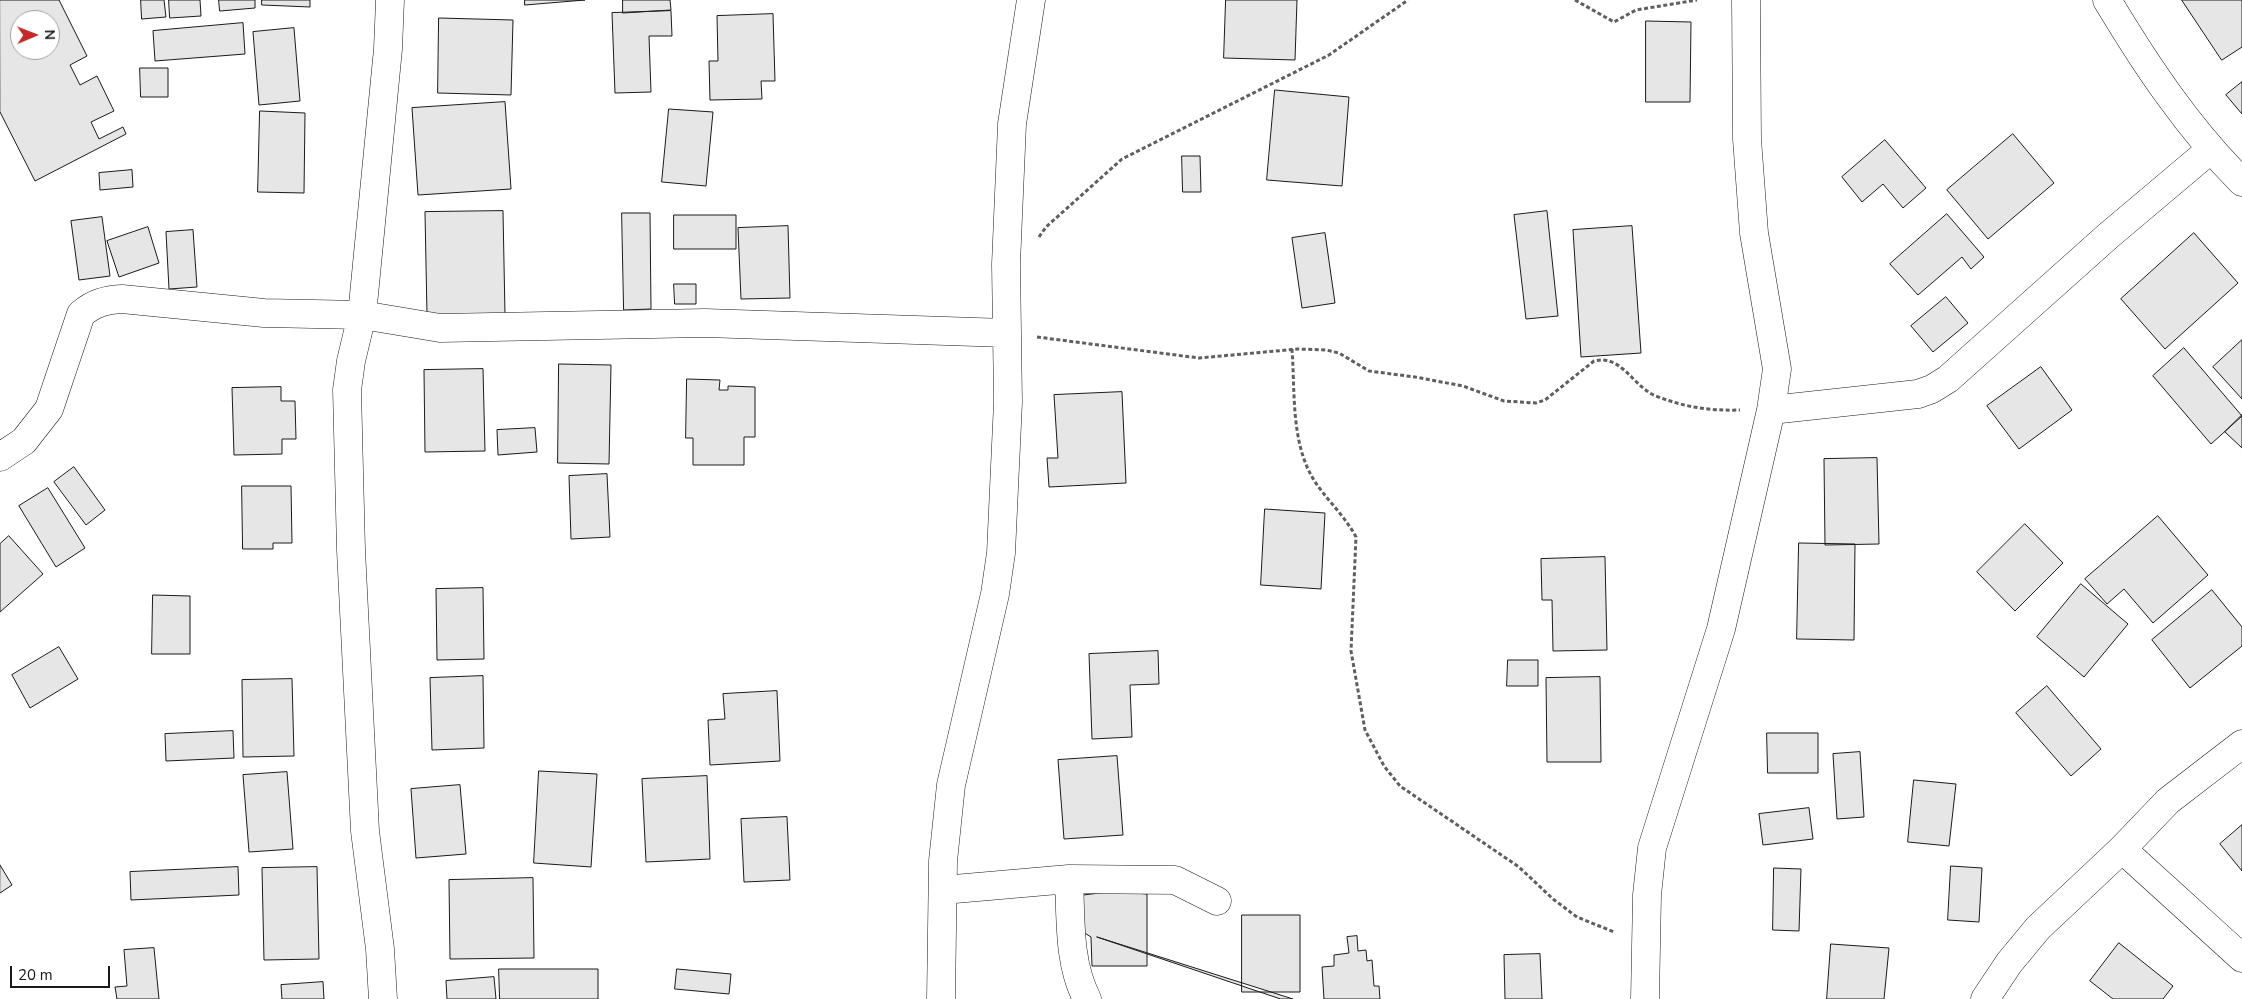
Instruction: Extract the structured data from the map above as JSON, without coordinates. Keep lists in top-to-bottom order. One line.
{"scale_bar":"20 m","north":"right"}
